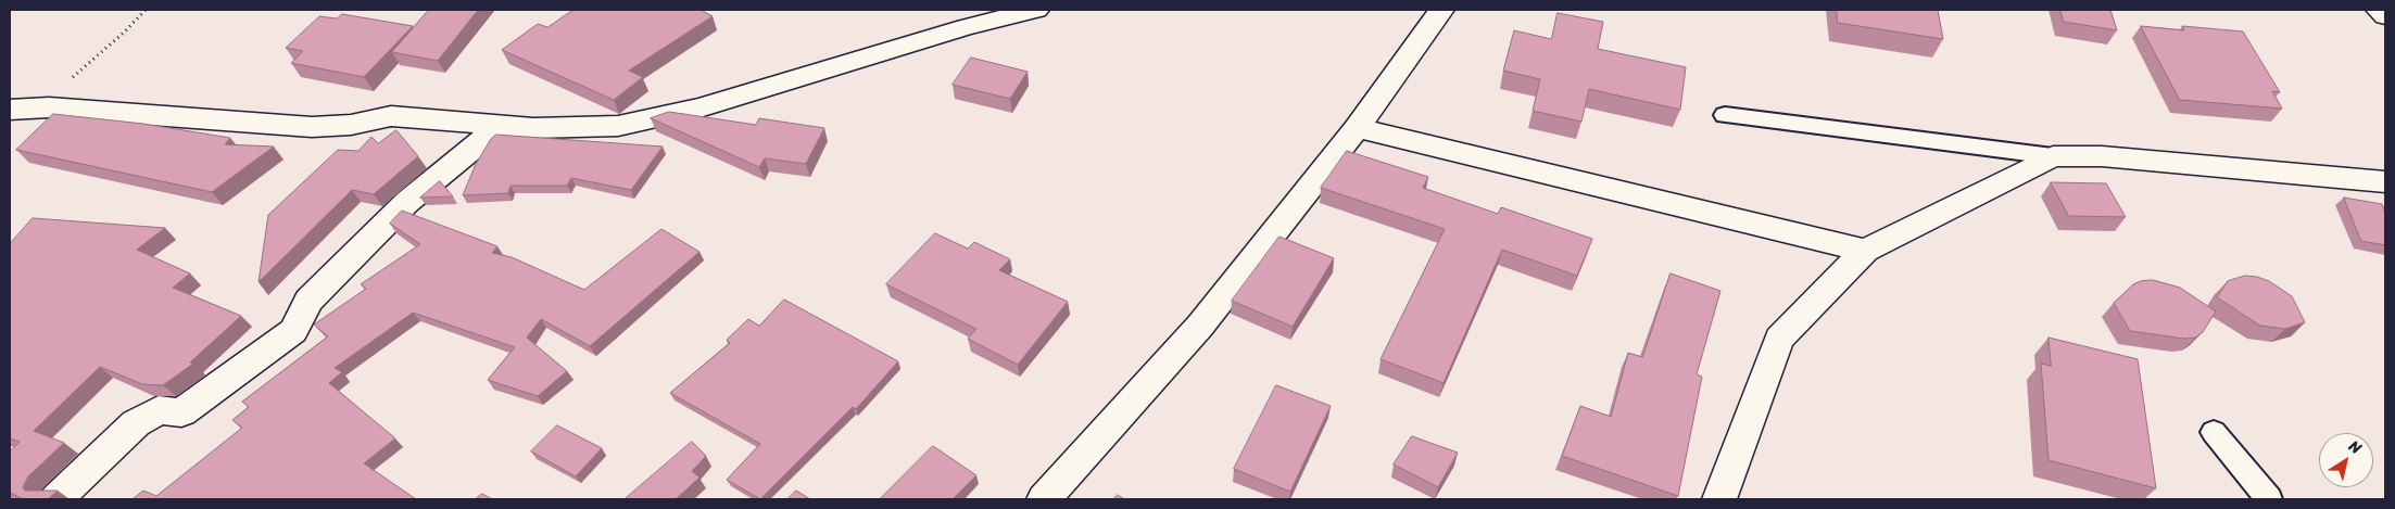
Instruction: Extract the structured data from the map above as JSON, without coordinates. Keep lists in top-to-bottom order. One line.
{"north":"top right"}
